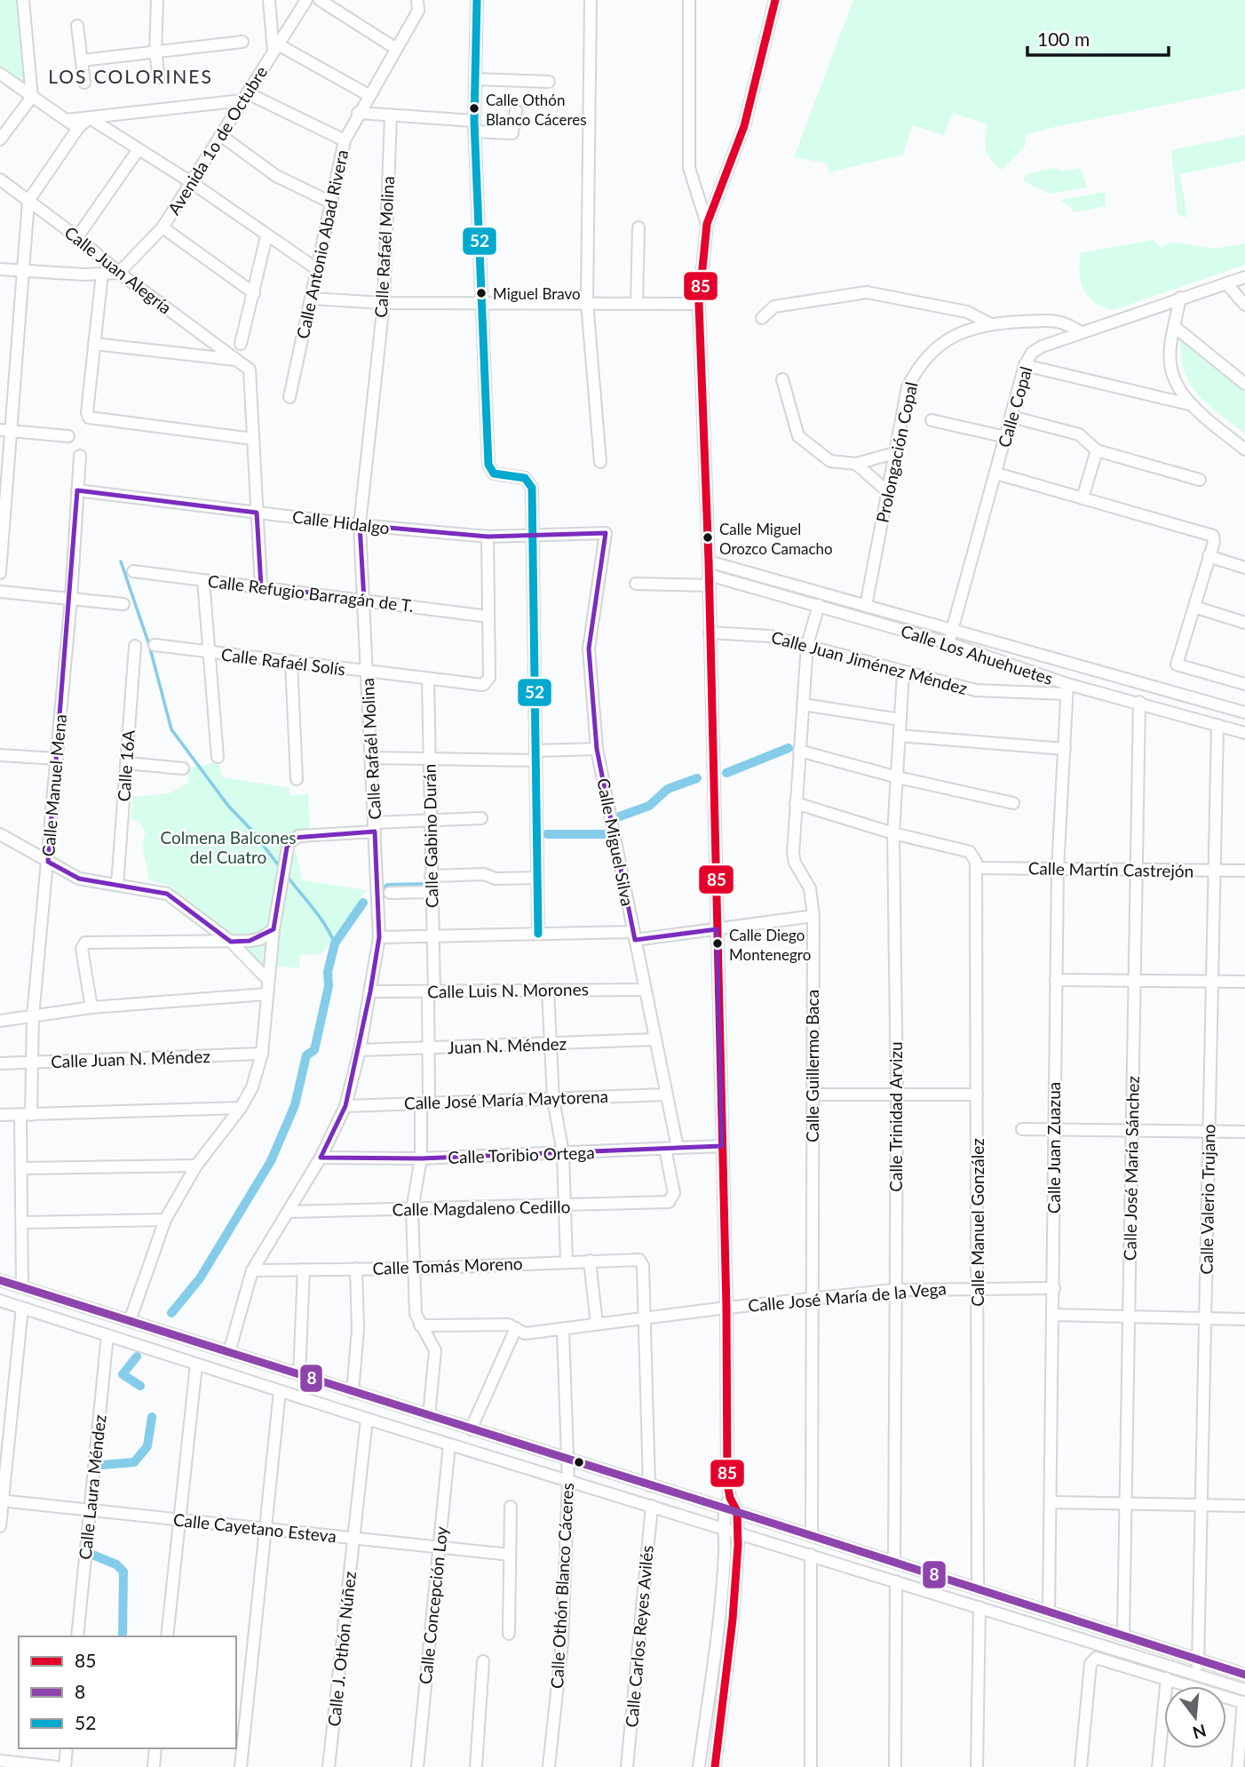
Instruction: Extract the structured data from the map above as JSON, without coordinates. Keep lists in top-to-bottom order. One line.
{"streets":{"street":["Avenida 1o de Octubre","Calle Antonio Abad Rivera","Calle Rafaél Molina","Calle Juan Alegría","Calle Copal","Prolongación Copal","Calle Hidalgo","Calle Refugio Barragán de T.","Calle Los Ahuehuetes","Calle Rafaél Solís","Calle Juan Jiménez Méndez","Calle 16A","Calle Manuel Mena","Calle Gabino Durán","Calle Miguel Silva","Calle Martín Castrejón","Calle Luis N. Morones","Juan N. Méndez","Calle Juan N. Méndez","Calle Guillermo Baca","Calle José María Maytorena","Calle Trinidad Arvizu","Calle Juan Zuazua","Calle Toribio Ortega","Calle José María Sánchez","Calle Valerio Trujano","Calle Magdaleno Cedillo","Calle Manuel González","Calle Tomás Moreno","Calle José María de la Vega","Calle Laura Méndez","Calle Cayetano Esteva","Calle Othón Blanco Cáceres","Calle Concepción Loy","Calle Carlos Reyes Avilés","Calle J. Othón Núñez"]},"crossings":[["Avenida 1o de Octubre","Calle Juan Alegría"],["Calle Rafaél Molina","Calle Hidalgo"],["Calle Rafaél Molina","Calle Refugio Barragán de T."],["Calle Rafaél Molina","Calle Rafaél Solís"],["Calle Rafaél Molina","Calle Luis N. Morones"],["Calle Rafaél Molina","Juan N. Méndez"],["Calle Rafaél Molina","Calle José María Maytorena"],["Calle Rafaél Molina","Calle Toribio Ortega"],["Calle Rafaél Molina","Calle Magdaleno Cedillo"],["Calle Rafaél Molina","Calle Tomás Moreno"],["Calle Copal","Prolongación Copal"],["Calle Copal","Calle Los Ahuehuetes"],["Prolongación Copal","Calle Los Ahuehuetes"],["Calle Hidalgo","Calle Manuel Mena"],["Calle Hidalgo","Calle Miguel Silva"],["Calle Refugio Barragán de T.","Calle Rafaél Solís"],["Calle Los Ahuehuetes","Calle Juan Jiménez Méndez"],["Calle Los Ahuehuetes","Calle Guillermo Baca"],["Calle Los Ahuehuetes","Calle Juan Zuazua"],["Calle Los Ahuehuetes","Calle José María Sánchez"],["Calle Los Ahuehuetes","Calle Valerio Trujano"],["Calle Rafaél Solís","Calle Gabino Durán"],["Calle Juan Jiménez Méndez","Calle Guillermo Baca"],["Calle Juan Jiménez Méndez","Calle Trinidad Arvizu"],["Calle Juan Jiménez Méndez","Calle Juan Zuazua"],["Calle Manuel Mena","Calle Juan N. Méndez"],["Calle Gabino Durán","Calle Luis N. Morones"],["Calle Gabino Durán","Juan N. Méndez"],["Calle Gabino Durán","Calle José María Maytorena"],["Calle Gabino Durán","Calle Toribio Ortega"],["Calle Gabino Durán","Calle Magdaleno Cedillo"],["Calle Gabino Durán","Calle Tomás Moreno"],["Calle Gabino Durán","Calle José María de la Vega"],["Calle Miguel Silva","Calle Luis N. Morones"],["Calle Miguel Silva","Juan N. Méndez"],["Calle Miguel Silva","Calle José María Maytorena"],["Calle Miguel Silva","Calle Toribio Ortega"],["Calle Martín Castrejón","Calle Guillermo Baca"],["Calle Martín Castrejón","Calle Trinidad Arvizu"],["Calle Martín Castrejón","Calle Juan Zuazua"],["Calle Martín Castrejón","Calle José María Sánchez"],["Calle Martín Castrejón","Calle Valerio Trujano"],["Calle Martín Castrejón","Calle Manuel González"],["Calle Guillermo Baca","Calle José María de la Vega"],["Calle Trinidad Arvizu","Calle José María de la Vega"],["Calle Juan Zuazua","Calle José María de la Vega"],["Calle Toribio Ortega","Calle Magdaleno Cedillo"],["Calle Manuel González","Calle José María de la Vega"],["Calle Tomás Moreno","Calle José María de la Vega"],["Calle José María de la Vega","Calle Othón Blanco Cáceres"],["Calle Laura Méndez","Calle Cayetano Esteva"],["Calle Cayetano Esteva","Calle Concepción Loy"],["Calle Cayetano Esteva","Calle J. Othón Núñez"]],"districts":["LOS COLORINES"],"parks":["Colmena Balcones del Cuatro"],"places":["Calle Othón Blanco Cáceres","Miguel Bravo","Calle Miguel Orozco Camacho","Calle Diego Montenegro"],"lines":["transit line 85","transit line 52","transit line 8"],"legend":["85","8","52"],"scale_bar":"100 m","north":"bottom"}
